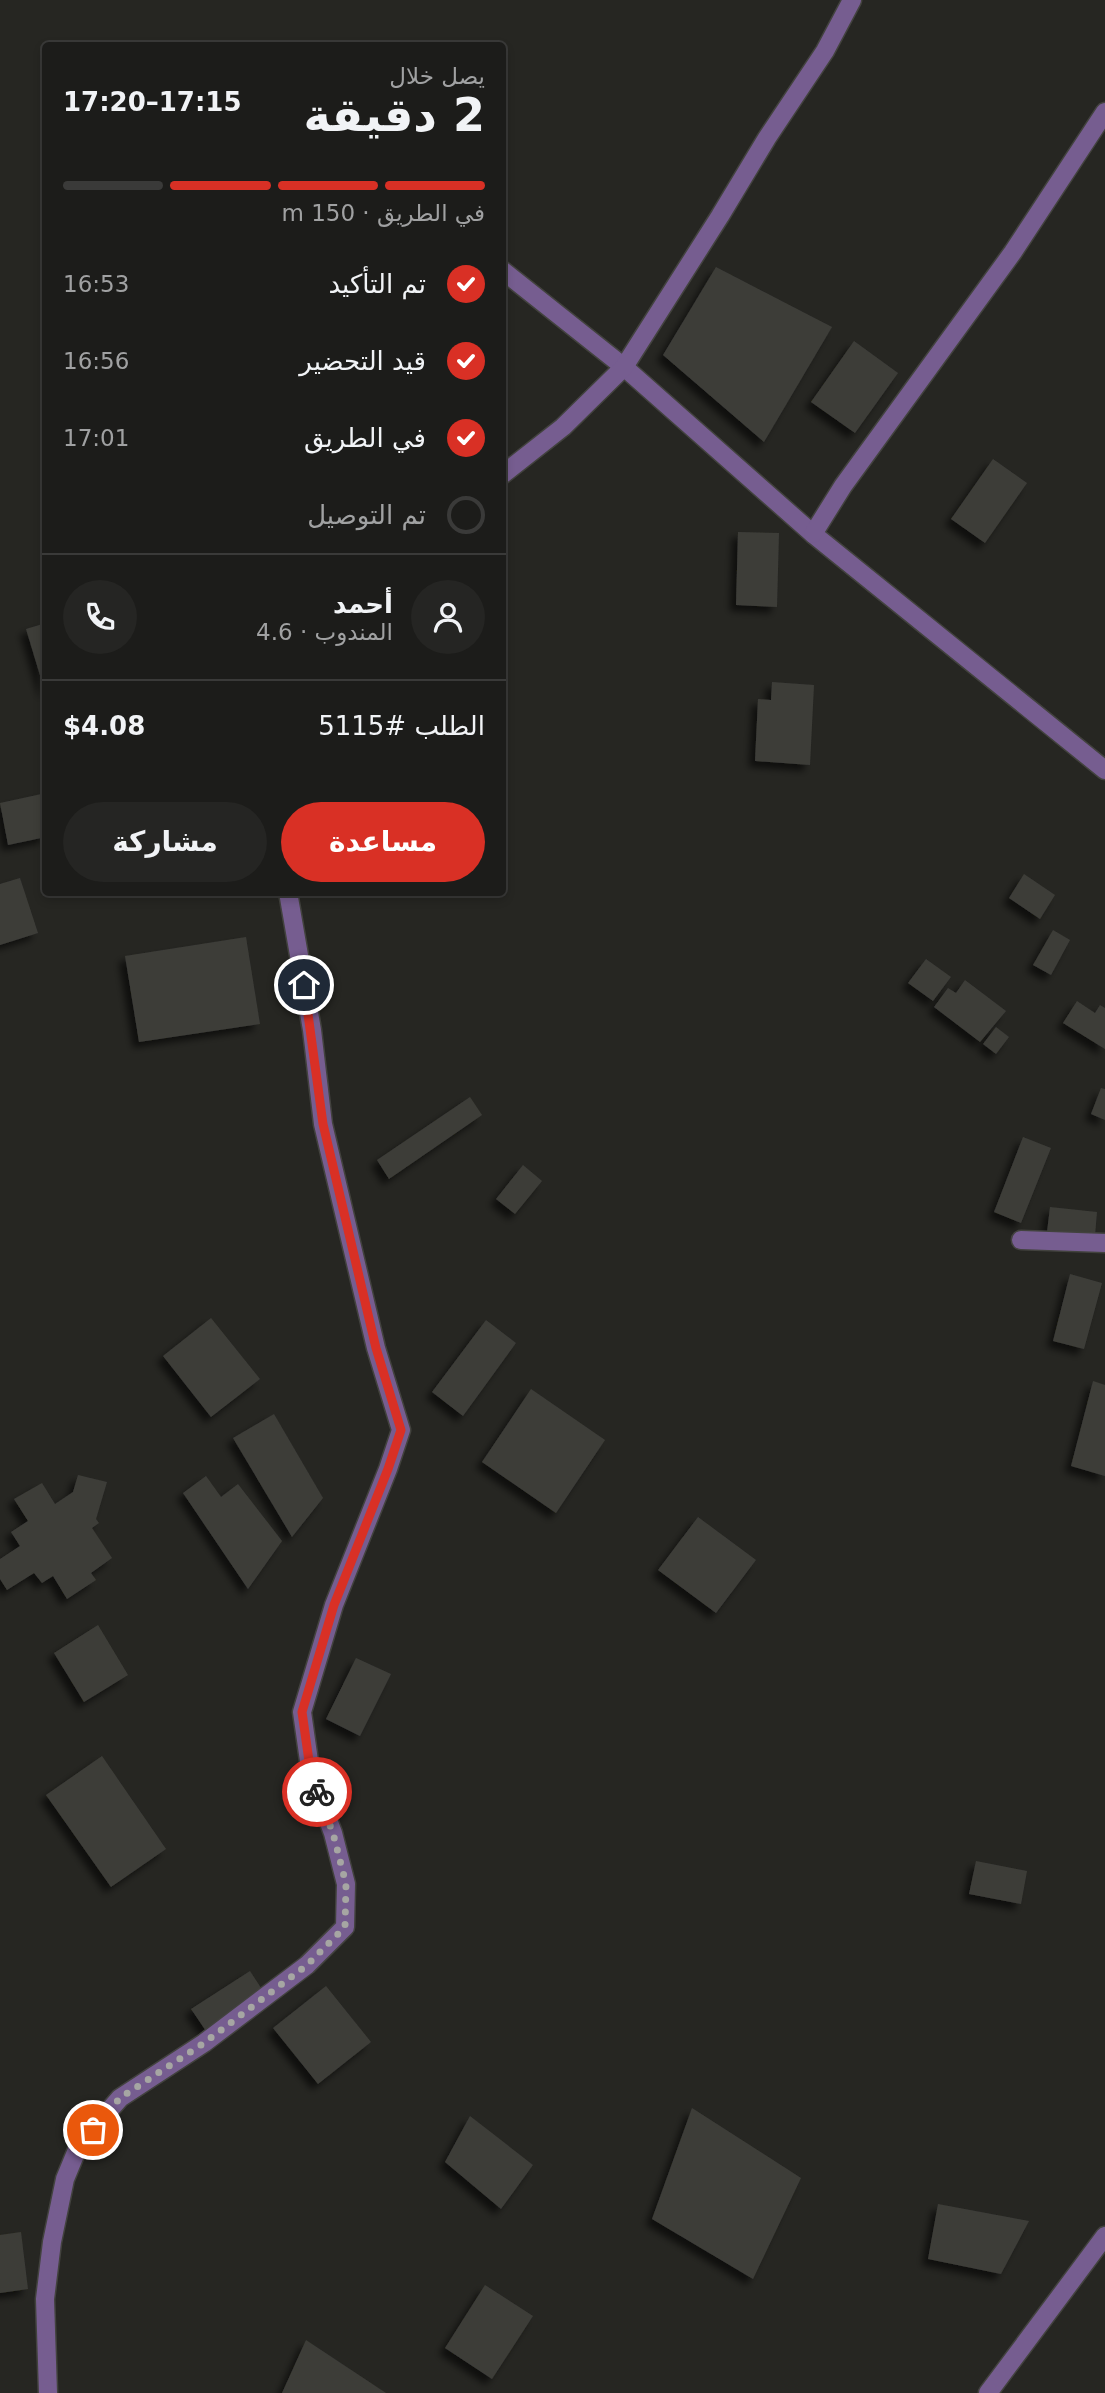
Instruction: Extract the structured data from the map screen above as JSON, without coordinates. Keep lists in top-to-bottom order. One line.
{"page":{"heading":["2 دقيقة","يصل خلال","17:15–17:20"],"panel":["أحمد","المندوب · 4.6","الطلب #5115","$4.08"],"bar":"في الطريق · 150 m","list":[["تم التأكيد","16:53"],["قيد التحضير","16:56"],["في الطريق","17:01"],"تم التوصيل"],"buttons":["مساعدة","مشاركة"]}}
